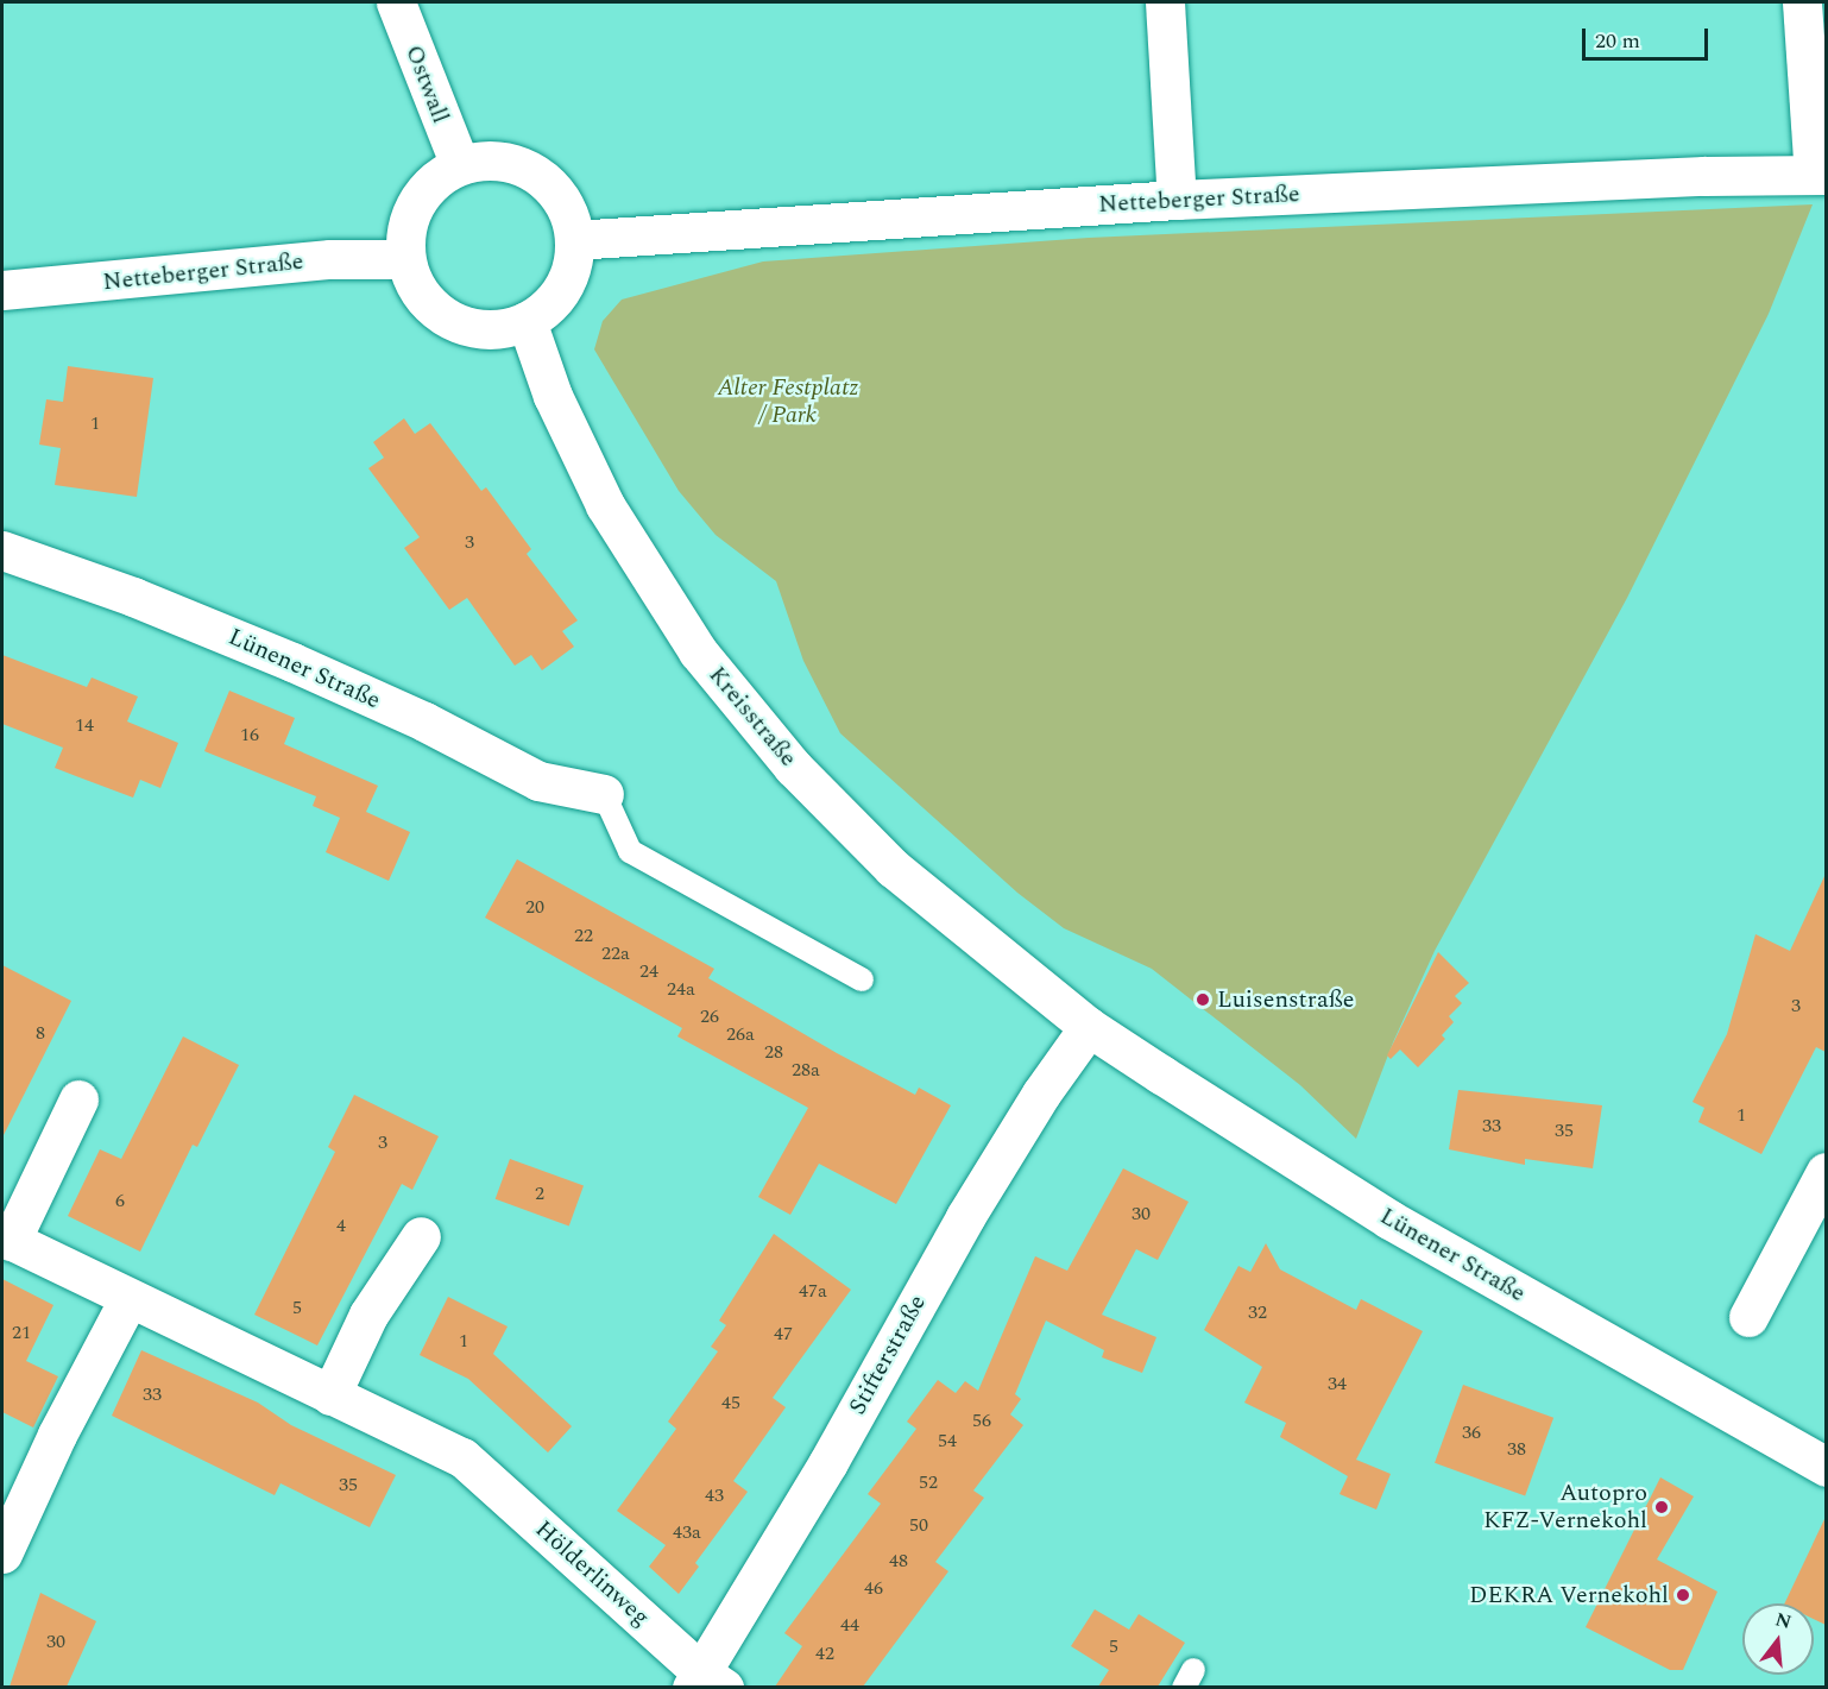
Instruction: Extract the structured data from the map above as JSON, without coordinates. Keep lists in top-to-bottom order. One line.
{"streets":{"street":["Ostwall","Netteberger Straße","Lünener Straße","Kreisstraße","Stifterstraße","Hölderlinweg"]},"crossings":[["Ostwall","Netteberger Straße"],["Ostwall","Kreisstraße"],["Netteberger Straße","Kreisstraße"],["Lünener Straße","Kreisstraße"],["Lünener Straße","Stifterstraße"],["Kreisstraße","Stifterstraße"],["Stifterstraße","Hölderlinweg"]],"parks":["Alter Festplatz / Park"],"places":["Luisenstraße","Autopro KFZ-Vernekohl","DEKRA Vernekohl"],"house_numbers":["1","3","14","16","20","22","22a","24","24a","3","26","8","26a","28","28a","1","33","35","3","2","6","30","4","47a","5","32","21","47","1","34","33","45","56","36","54","38","52","35","43","50","43a","48","46","44","30","5","42"],"scale_bar":"20 m","north":"top"}
